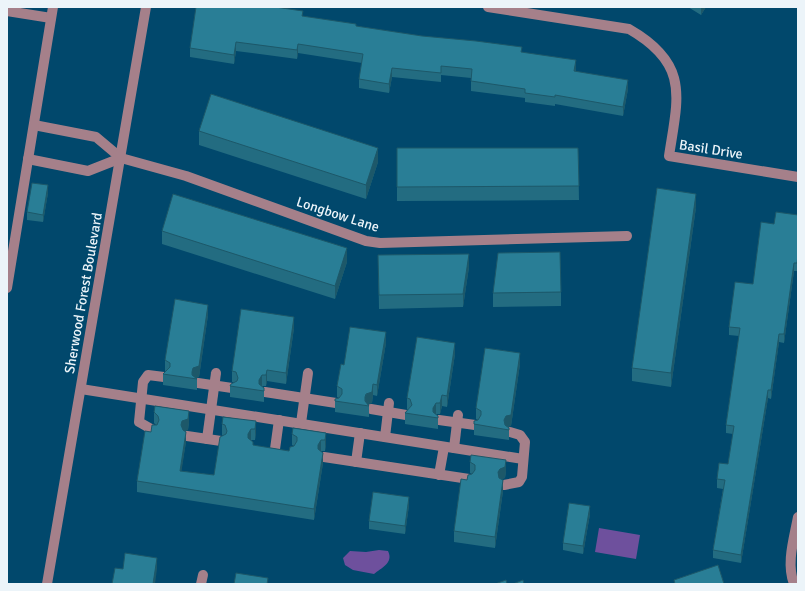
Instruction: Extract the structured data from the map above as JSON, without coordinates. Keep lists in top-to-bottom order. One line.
{"streets":{"street":["Basil Drive","Longbow Lane","Sherwood Forest Boulevard"]},"crossings":[["Longbow Lane","Sherwood Forest Boulevard"]]}
